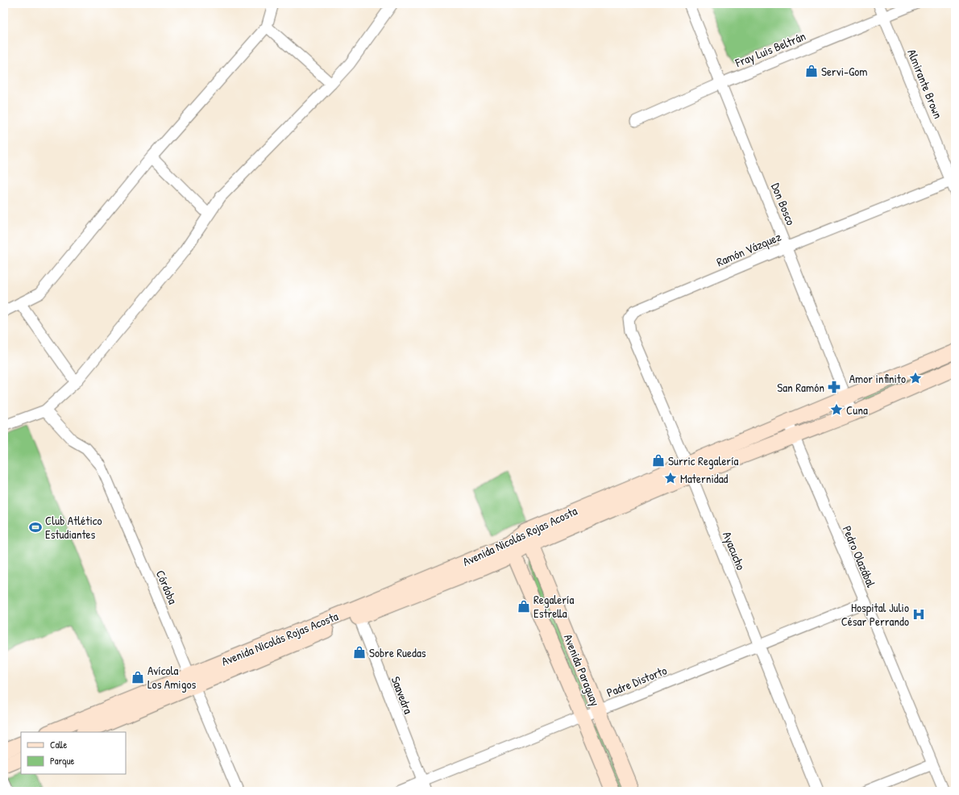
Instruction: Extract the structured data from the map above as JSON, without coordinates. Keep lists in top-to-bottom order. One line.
{"streets":{"main road":["Avenida Nicolás Rojas Acosta","Avenida Paraguay"],"street":["Fray Luis Beltrán","Almirante Brown","Don Bosco","Ramón Vázquez","Ayacucho","Pedro Olazábal","Córdoba","Padre Distorto","Saavedra"]},"crossings":[["Fray Luis Beltrán","Almirante Brown"],["Fray Luis Beltrán","Don Bosco"],["Almirante Brown","Ramón Vázquez"],["Don Bosco","Ramón Vázquez"],["Don Bosco","Avenida Nicolás Rojas Acosta"],["Ramón Vázquez","Ayacucho"],["Avenida Nicolás Rojas Acosta","Ayacucho"],["Avenida Nicolás Rojas Acosta","Pedro Olazábal"],["Avenida Nicolás Rojas Acosta","Córdoba"],["Avenida Nicolás Rojas Acosta","Avenida Paraguay"],["Avenida Nicolás Rojas Acosta","Saavedra"],["Ayacucho","Padre Distorto"],["Pedro Olazábal","Padre Distorto"],["Avenida Paraguay","Padre Distorto"],["Padre Distorto","Saavedra"]],"places":{"shop":["Servi-Gom","Surric Regalería","Regalería Estrella","Sobre Ruedas","Avícola Los Amigos"],"place":["Amor infinito","Cuna","Maternidad"],"pharmacy":["San Ramón"],"sports":["Club Atlético Estudiantes"],"hospital":["Hospital Julio César Perrando"]},"legend":["Calle","Parque"]}
